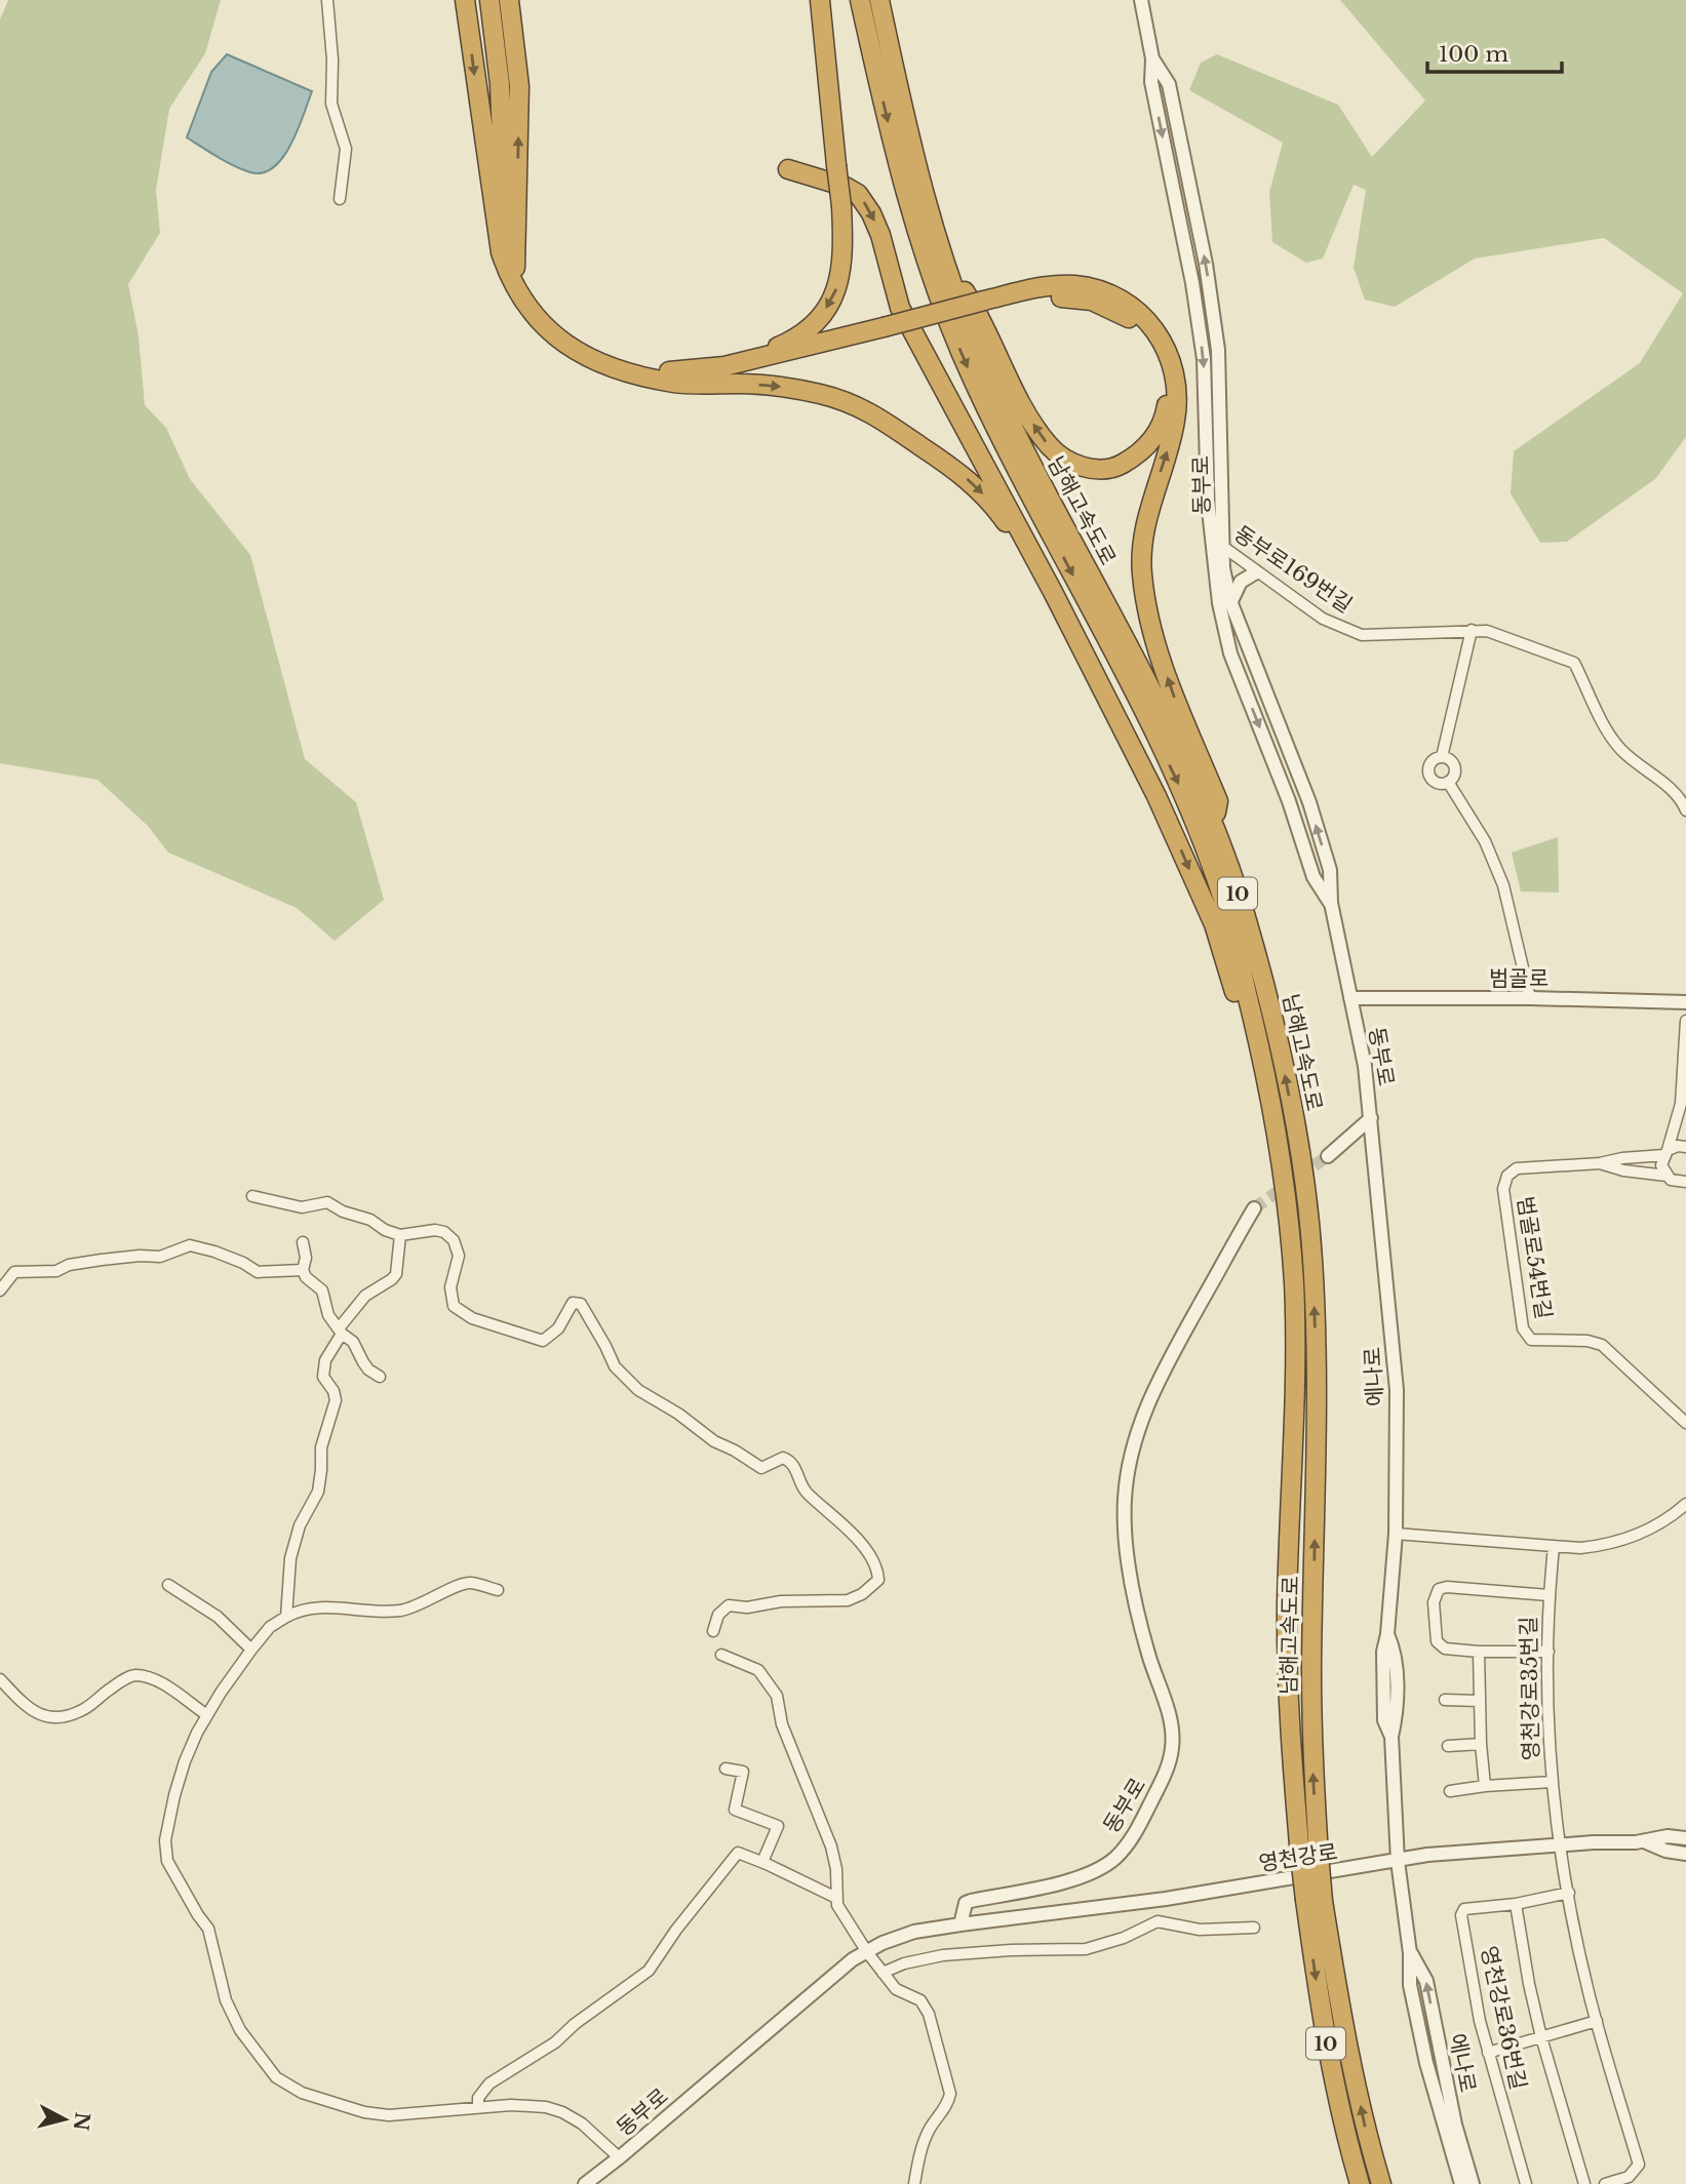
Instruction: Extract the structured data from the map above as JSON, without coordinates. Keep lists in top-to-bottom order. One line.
{"streets":{"highway":["남해고속도로","10"],"street":["동부로","동부로169번길","범골로","범골로54번길","에나로","영천강로35번길","영천강로","영천강로36번길"]},"crossings":[["동부로","동부로169번길"],["동부로","범골로"],["동부로","에나로"],["동부로","영천강로"],["에나로","영천강로"],["영천강로35번길","영천강로"]],"scale_bar":"100 m","north":"right"}
